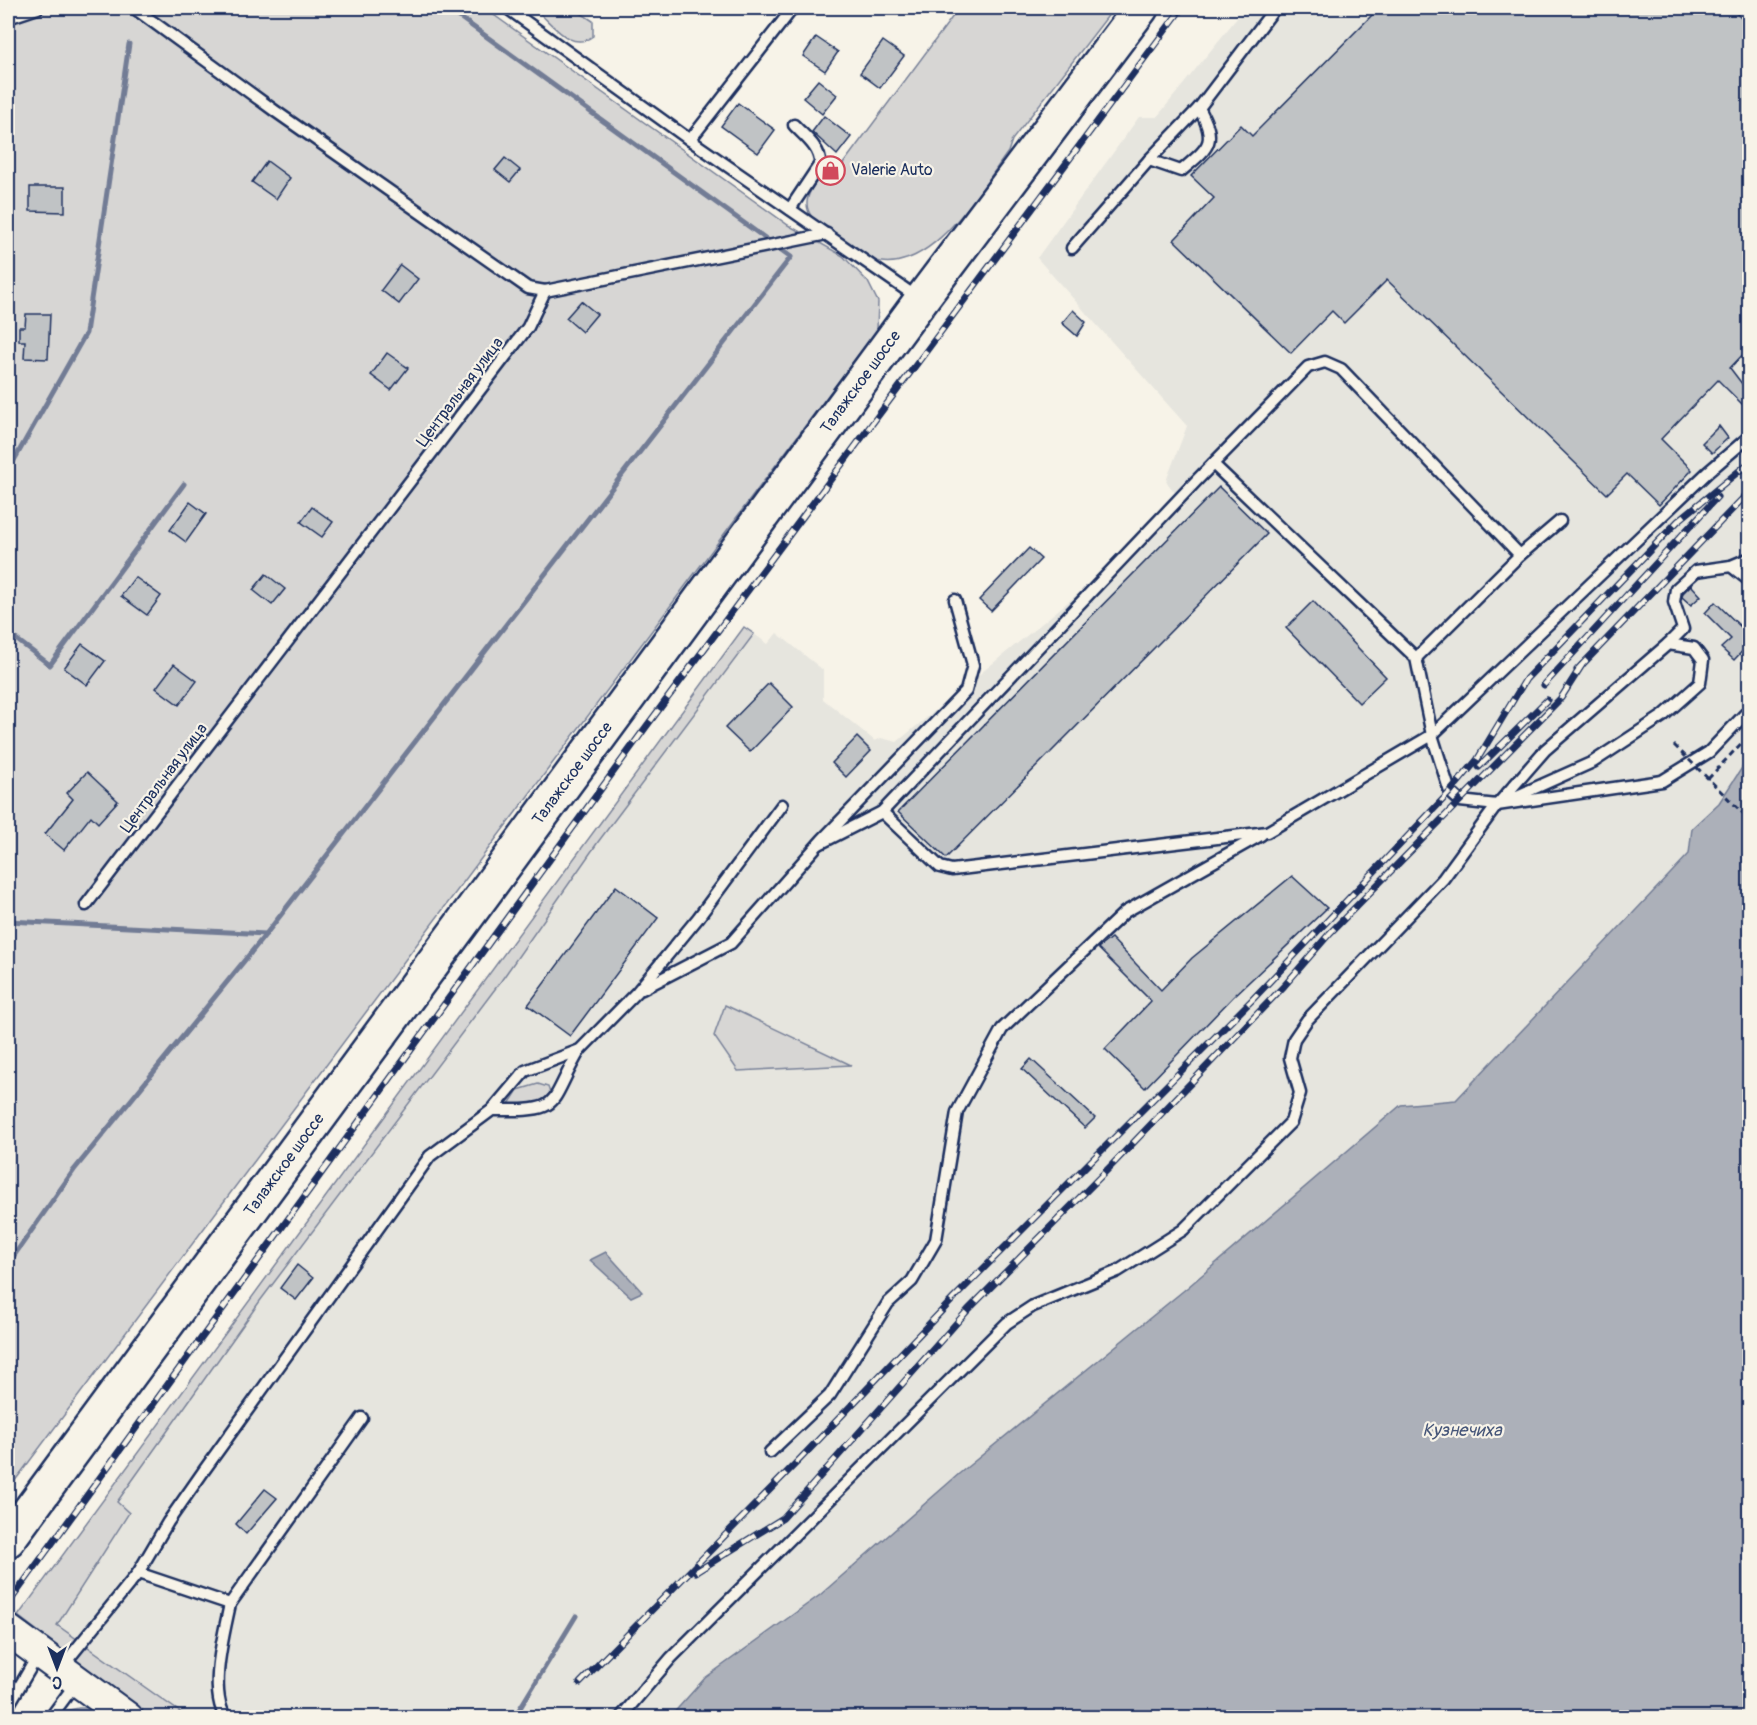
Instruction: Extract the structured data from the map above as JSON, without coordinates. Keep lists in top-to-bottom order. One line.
{"streets":{"main road":["Талажское шоссе"],"lane":["Центральная улица"]},"water":["Кузнечиха"],"places":{"shop":["Valerie Auto"]},"north":"bottom"}
